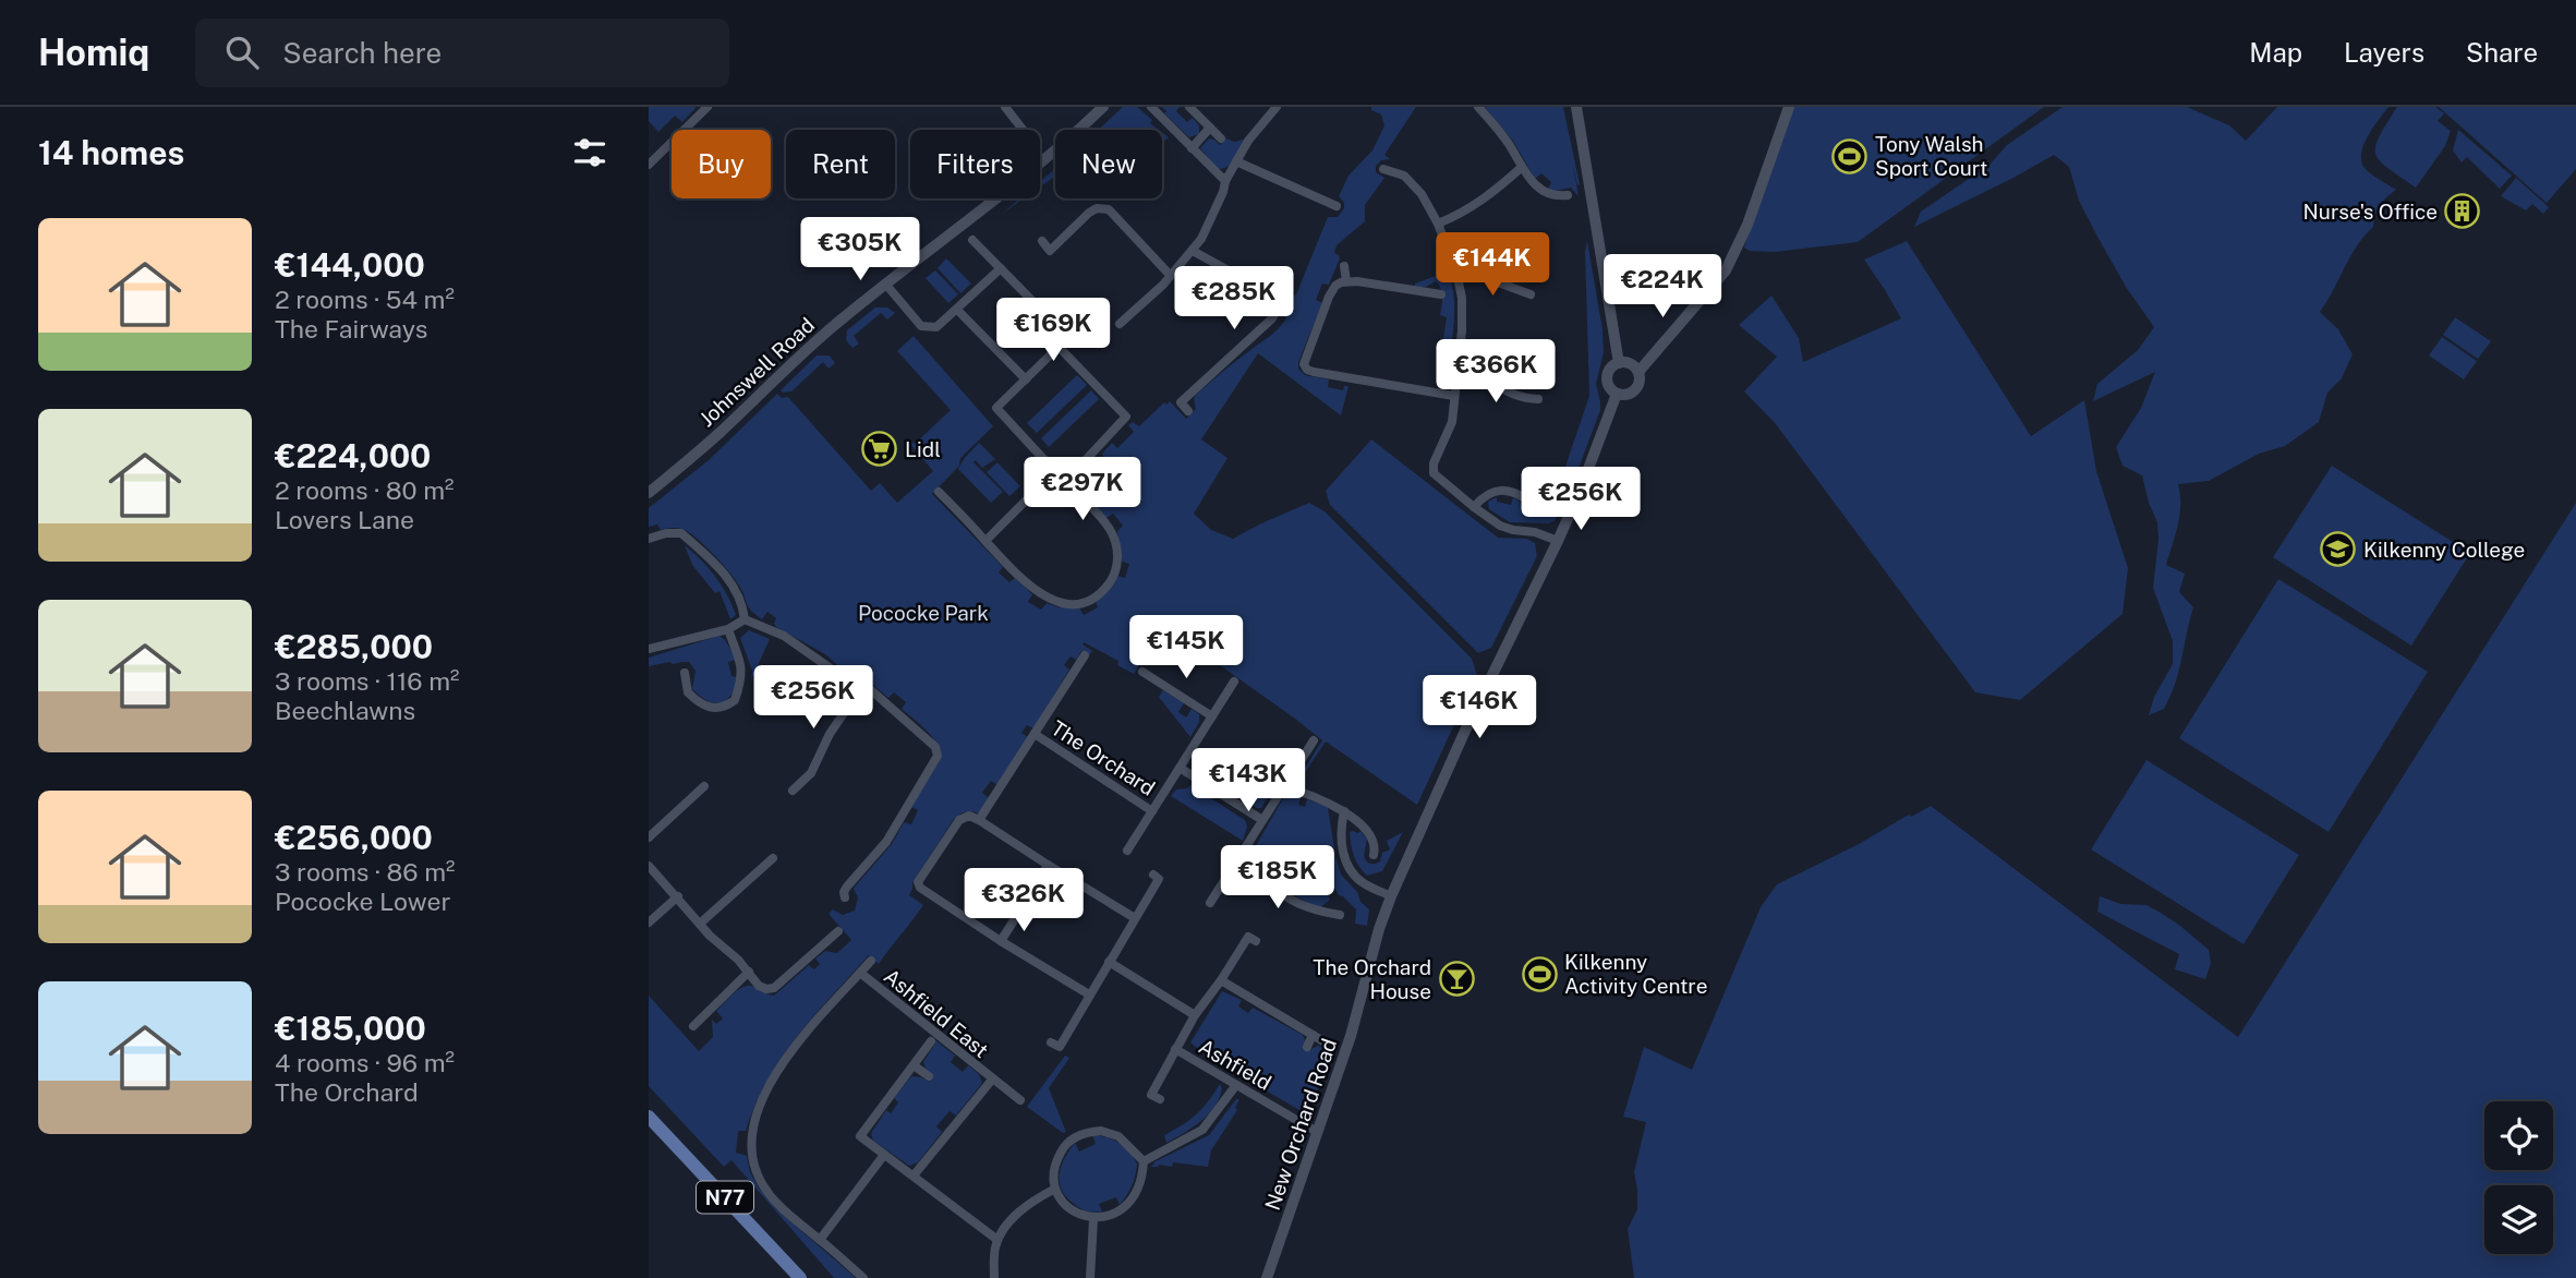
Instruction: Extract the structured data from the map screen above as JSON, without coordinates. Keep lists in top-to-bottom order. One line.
{"streets":{"main road":["N77"],"street":["Johnswell Road","The Orchard","Ashfield East","Ashfield","New Orchard Road"]},"crossings":[["Ashfield","New Orchard Road"]],"parks":["Pococke Park"],"places":{"sports":["Tony Walsh Sport Court","Kilkenny Activity Centre"],"building":["Nurse's Office"],"supermarket":["Lidl"],"school or university":["Kilkenny College"],"bar":["The Orchard House"]},"page":{"header":"Homiq","search":"Search here","nav":["Map","Layers","Share"],"heading":"14 homes","chip":["Buy","Rent","Filters","New"],"list":[{"name":"€144,000","note":"2 rooms · 54 m² · The Fairways"},{"name":"€224,000","note":"2 rooms · 80 m² · Lovers Lane"},{"name":"€285,000","note":"3 rooms · 116 m² · Beechlawns"},{"name":"€256,000","note":"3 rooms · 86 m² · Pococke Lower"},{"name":"€185,000","note":"4 rooms · 96 m² · The Orchard"}],"price":["€305K","€144K","€224K","€285K","€169K","€366K","€297K","€256K","€145K","€256K","€146K","€143K","€185K","€326K"]}}
